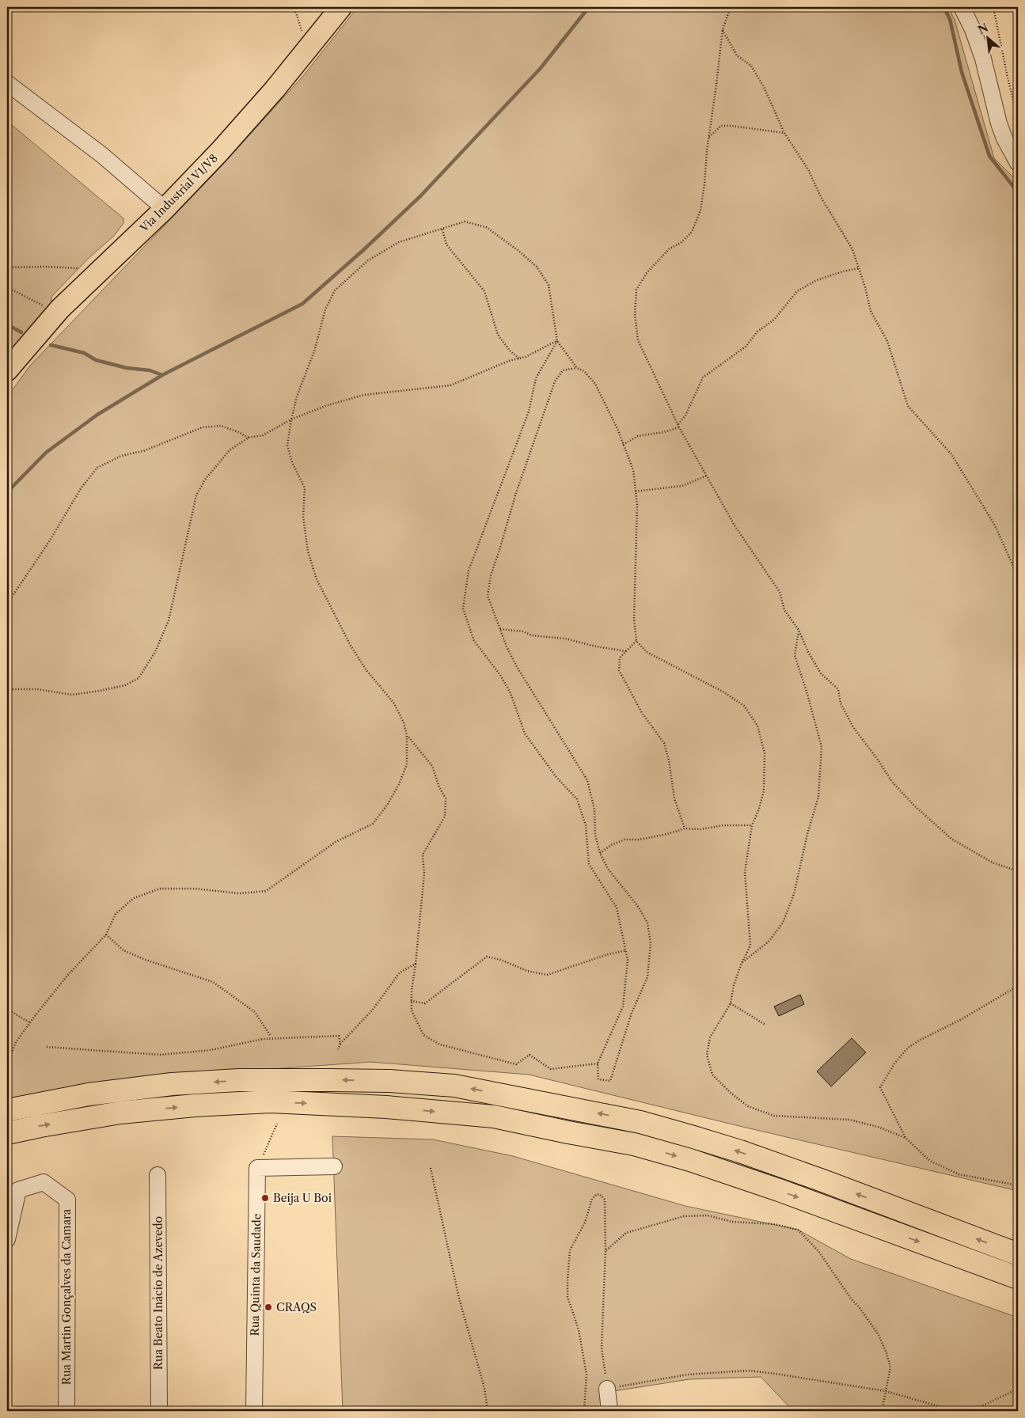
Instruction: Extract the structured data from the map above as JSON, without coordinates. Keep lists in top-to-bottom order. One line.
{"streets":{"main road":["Via Industrial V1/V8"],"street":["Rua Quinta da Saudade","Rua Beato Inácio de Azevedo","Rua Martin Gonçalves da Camara"]},"places":["Beija U Boi","CRAQS"],"north":"top left"}
